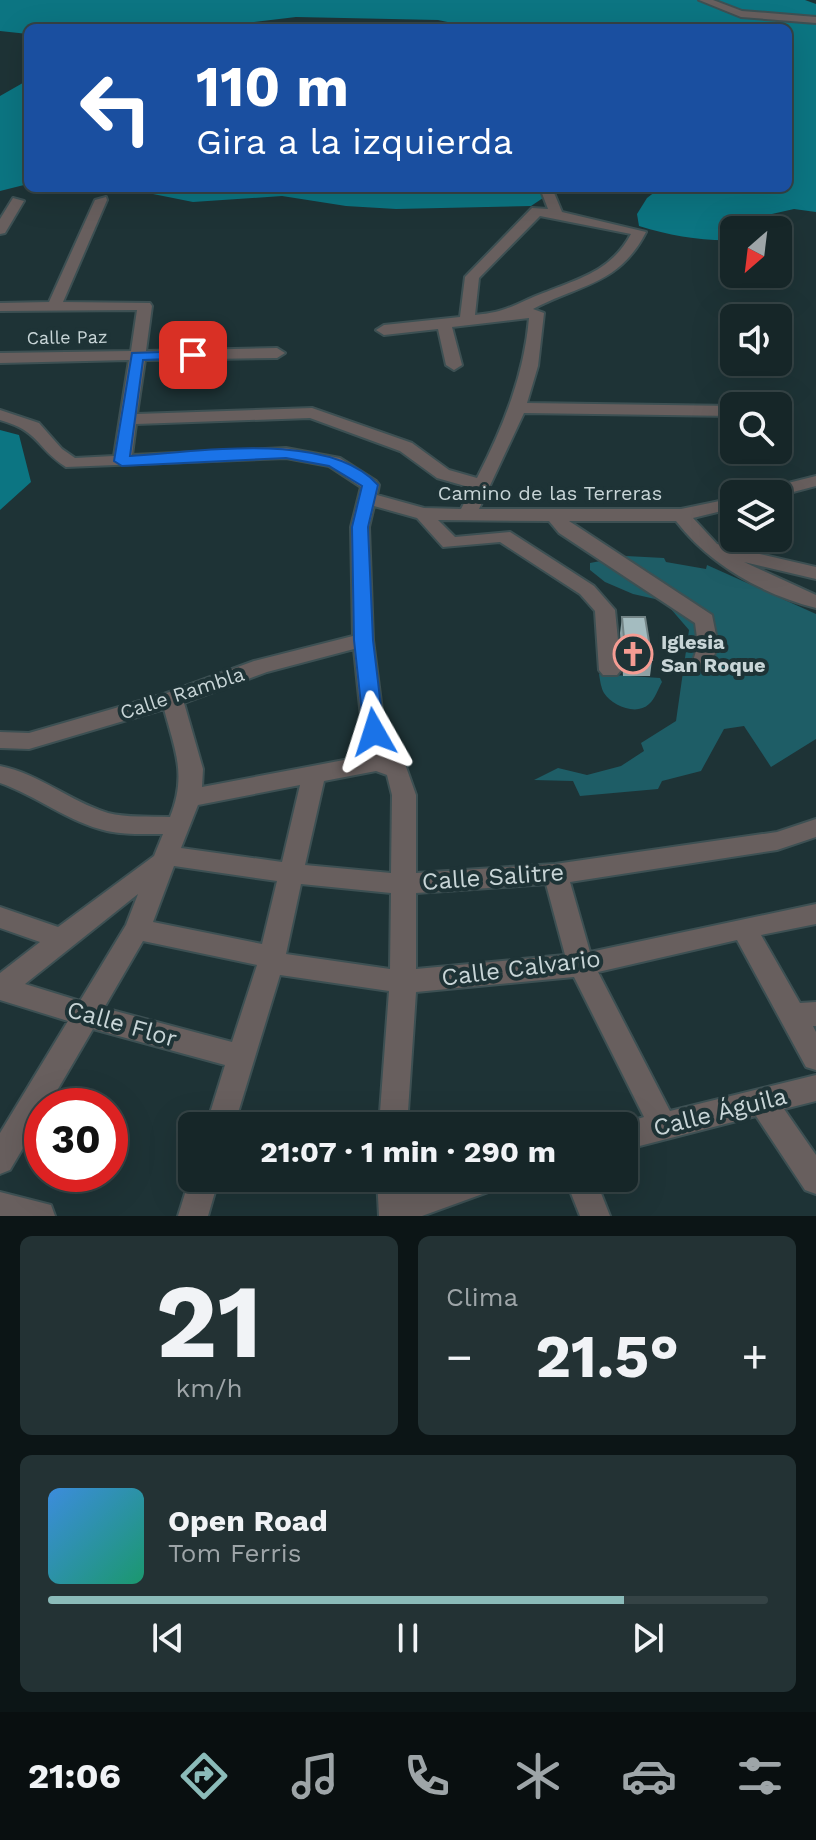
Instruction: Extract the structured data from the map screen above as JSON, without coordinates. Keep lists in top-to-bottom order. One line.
{"streets":{"street":["Calle Paz","Camino de las Terreras","Calle Rambla","Calle Salitre","Calle Calvario","Calle Flor","Calle Águila"]},"places":{"church":["Iglesia San Roque"]},"north":"bottom left","page":{"turn":["110 m","Gira a la izquierda"],"limit":"30","trip":"21:07 · 1 min · 290 m","tile":[["21","km/h"],"Clima"],"heat":["−","21.5°","+"],"song":["Open Road","Tom Ferris"],"tabs":"21:06"}}
